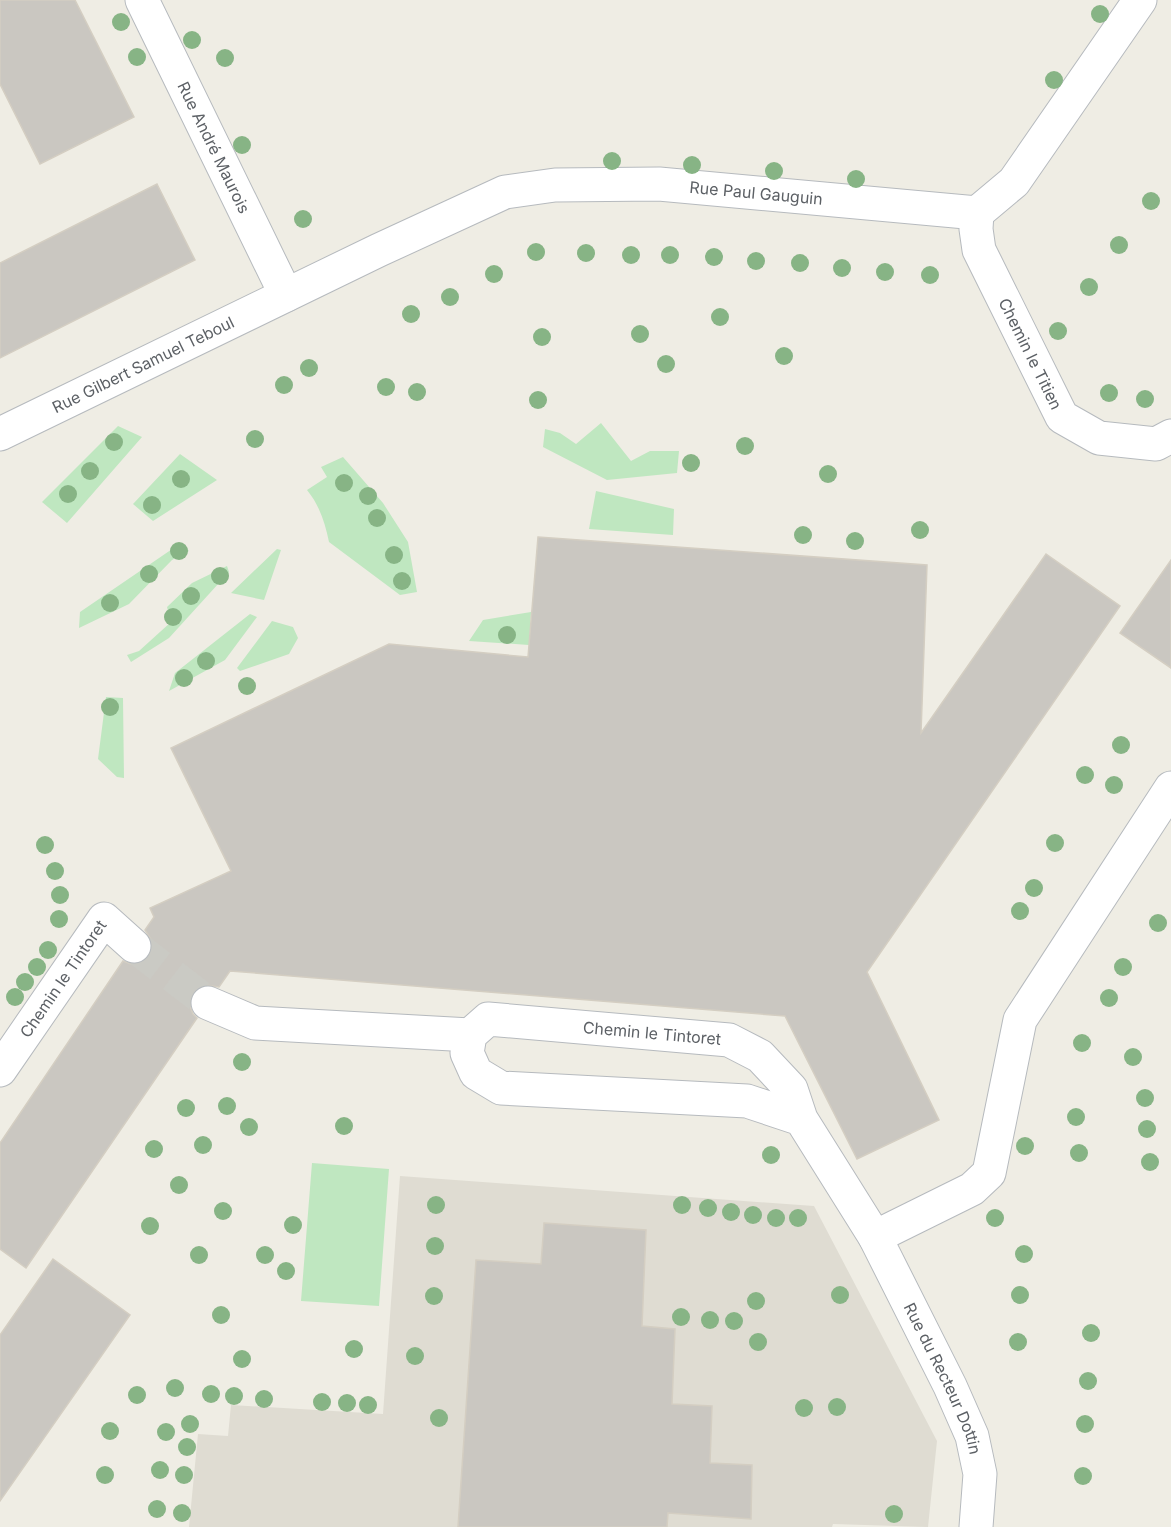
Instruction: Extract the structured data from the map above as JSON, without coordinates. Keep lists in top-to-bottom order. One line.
{"streets":{"street":["Rue André Maurois","Rue Paul Gauguin","Chemin le Titien","Rue Gilbert Samuel Teboul","Chemin le Tintoret","Rue du Recteur Dottin"]},"crossings":[["Rue André Maurois","Rue Paul Gauguin"],["Rue André Maurois","Rue Gilbert Samuel Teboul"],["Rue Paul Gauguin","Chemin le Titien"],["Rue Paul Gauguin","Rue Gilbert Samuel Teboul"],["Chemin le Tintoret","Rue du Recteur Dottin"]]}
